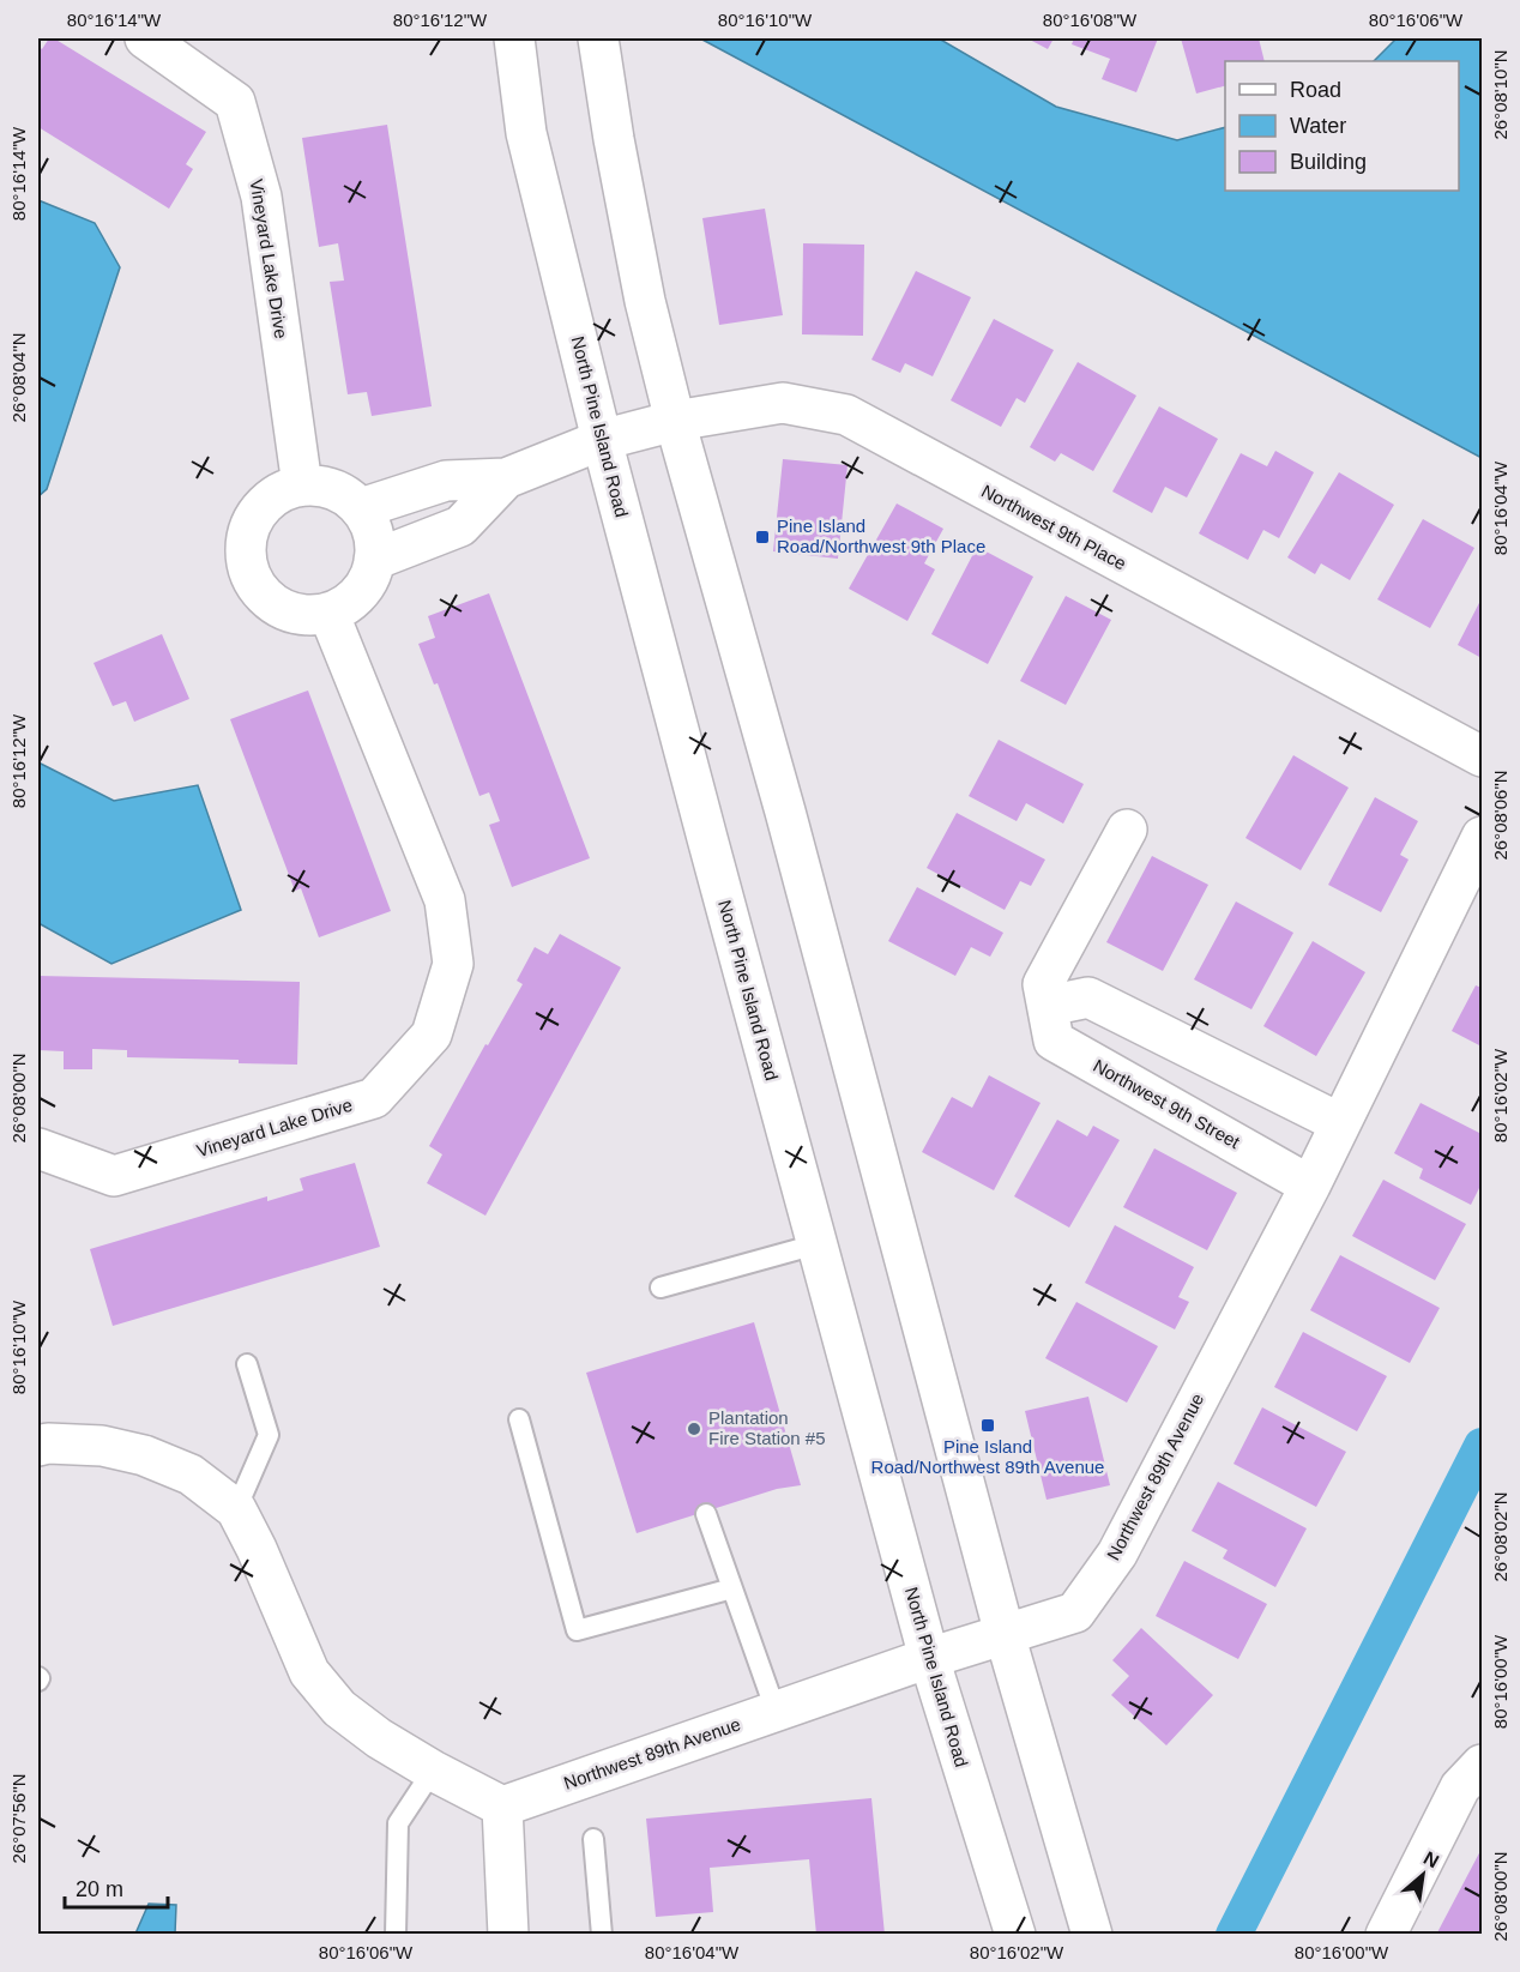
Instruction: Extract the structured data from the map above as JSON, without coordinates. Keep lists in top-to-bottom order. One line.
{"streets":{"street":["Vineyard Lake Drive","North Pine Island Road","Northwest 9th Place","Northwest 9th Street","Northwest 89th Avenue"]},"crossings":[["North Pine Island Road","Northwest 9th Place"],["North Pine Island Road","Northwest 89th Avenue"],["Northwest 9th Street","Northwest 89th Avenue"]],"places":{"transit":["Pine Island Road/Northwest 9th Place","Pine Island Road/Northwest 89th Avenue"],"other":["Plantation Fire Station #5"]},"legend":["Road","Water","Building"],"scale_bar":"20 m","north":"top right","coordinates":["80°16'14\"W","80°16'12\"W","80°16'10\"W","80°16'08\"W","80°16'06\"W","26°08'10\"N","26°08'04\"N","80°16'04\"W","26°08'06\"N","80°16'02\"W","26°08'00\"N","26°08'02\"N","80°16'00\"W","26°07'56\"N"]}
